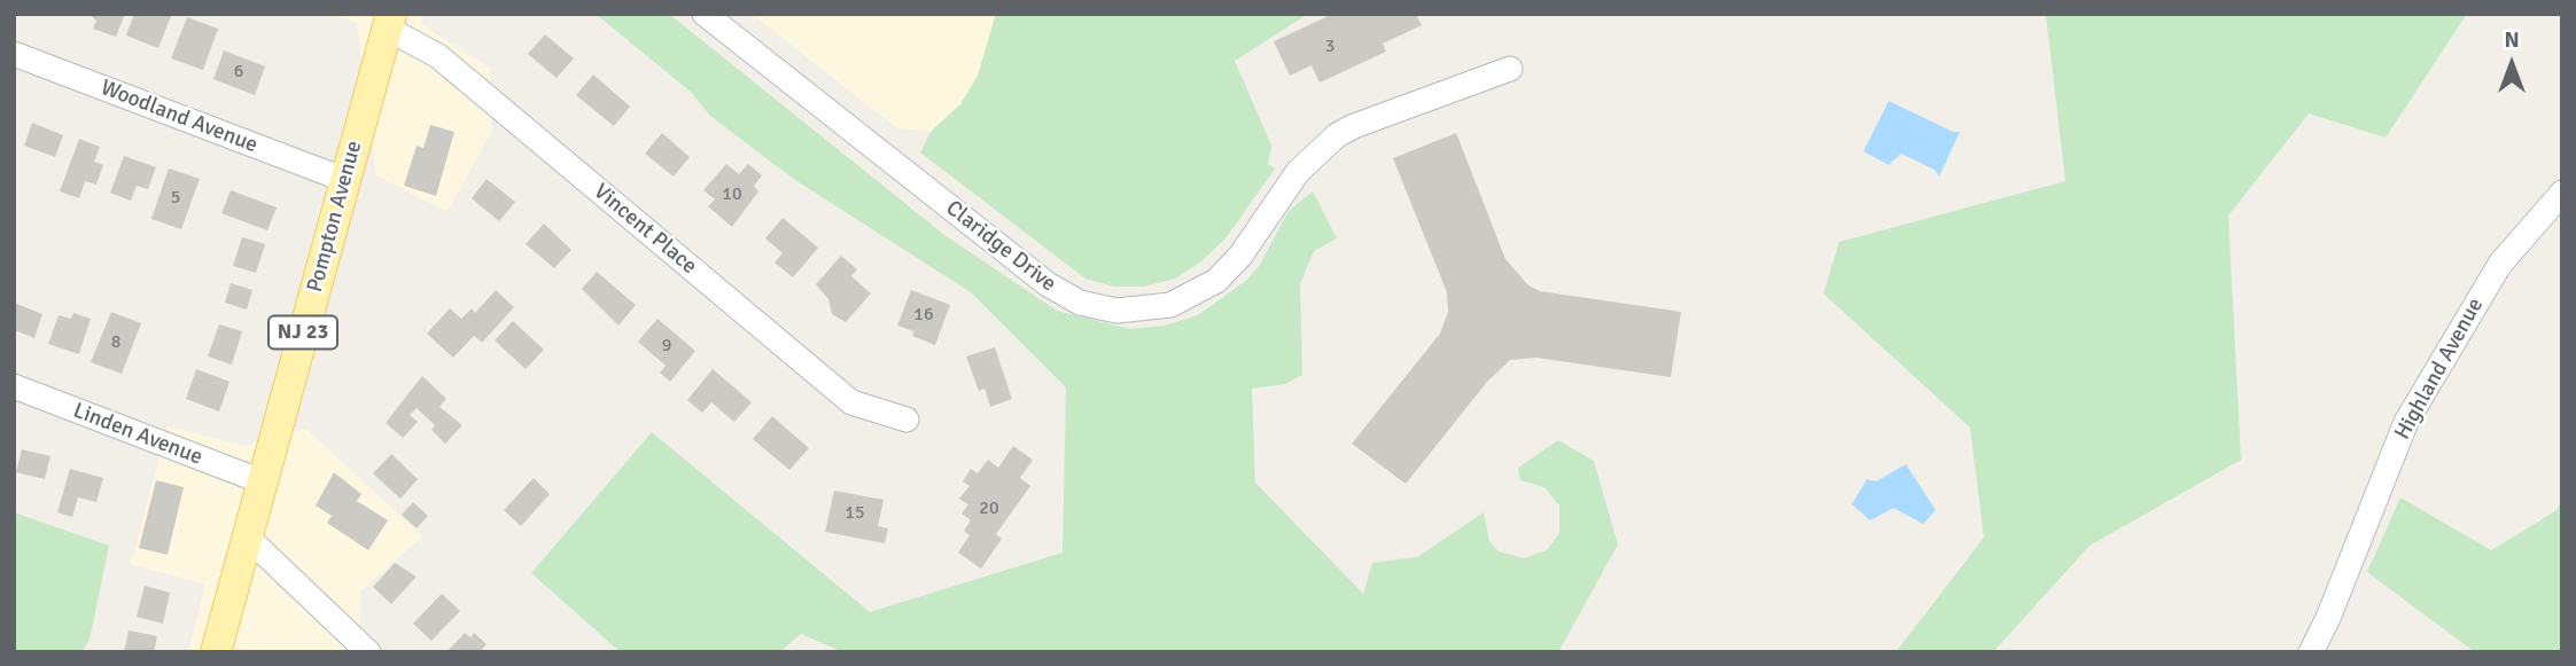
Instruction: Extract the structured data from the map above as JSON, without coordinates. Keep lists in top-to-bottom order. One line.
{"streets":{"main road":["Pompton Avenue","NJ 23"],"street":["Woodland Avenue","Vincent Place","Claridge Drive","Highland Avenue","Linden Avenue"]},"crossings":[["Woodland Avenue","Pompton Avenue"],["Pompton Avenue","Vincent Place"],["Pompton Avenue","Linden Avenue"]],"house_numbers":["3","6","10","5","16","8","9","20","15"],"north":"top"}
